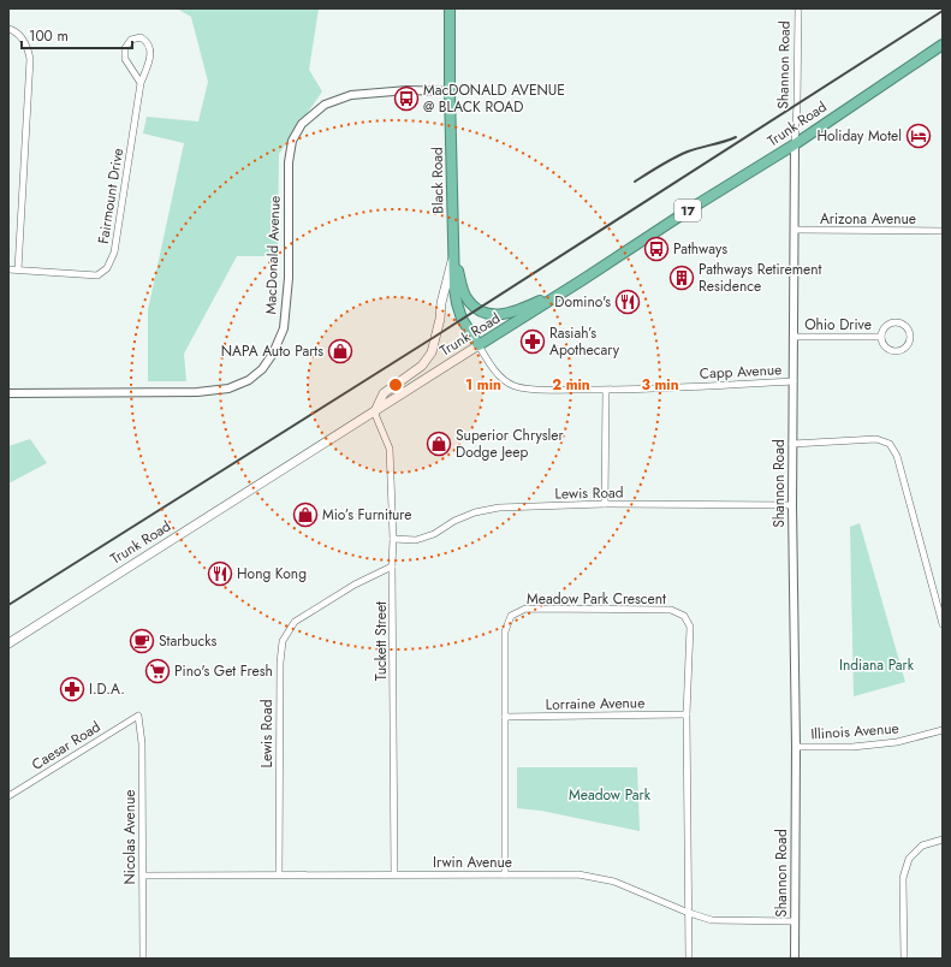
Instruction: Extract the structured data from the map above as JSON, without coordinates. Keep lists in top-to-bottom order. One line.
{"streets":{"highway":["Trunk Road","Black Road","17"],"street":["Shannon Road","Fairmount Drive","Arizona Avenue","MacDonald Avenue","Ohio Drive","Capp Avenue","Lewis Road","Meadow Park Crescent","Tuckett Street","Lorraine Avenue","Illinois Avenue","Caesar Road","Nicolas Avenue","Irwin Avenue"]},"crossings":[["Shannon Road","Trunk Road"],["Shannon Road","Arizona Avenue"],["Shannon Road","Ohio Drive"],["Shannon Road","Capp Avenue"],["Shannon Road","Lewis Road"],["Shannon Road","Illinois Avenue"],["Shannon Road","Irwin Avenue"],["Trunk Road","Black Road"],["Trunk Road","Capp Avenue"],["Trunk Road","Tuckett Street"],["Black Road","MacDonald Avenue"],["Black Road","Capp Avenue"],["Lewis Road","Tuckett Street"],["Lewis Road","Irwin Avenue"],["Meadow Park Crescent","Lorraine Avenue"],["Meadow Park Crescent","Irwin Avenue"],["Tuckett Street","Irwin Avenue"],["Caesar Road","Nicolas Avenue"],["Nicolas Avenue","Irwin Avenue"]],"parks":["Indiana Park","Meadow Park"],"places":{"bus stop":["MacDONALD AVENUE @ BLACK ROAD","Pathways"],"hotel":["Holiday Motel"],"building":["Pathways Retirement Residence"],"restaurant":["Domino's","Hong Kong"],"pharmacy":["Rasiah’s Apothecary","I.D.A."],"shop":["NAPA Auto Parts","Superior Chrysler Dodge Jeep","Mio’s Furniture"],"cafe":["Starbucks"],"supermarket":["Pino's Get Fresh"]},"scale_bar":"100 m","rings":["1 min","2 min","3 min"]}
